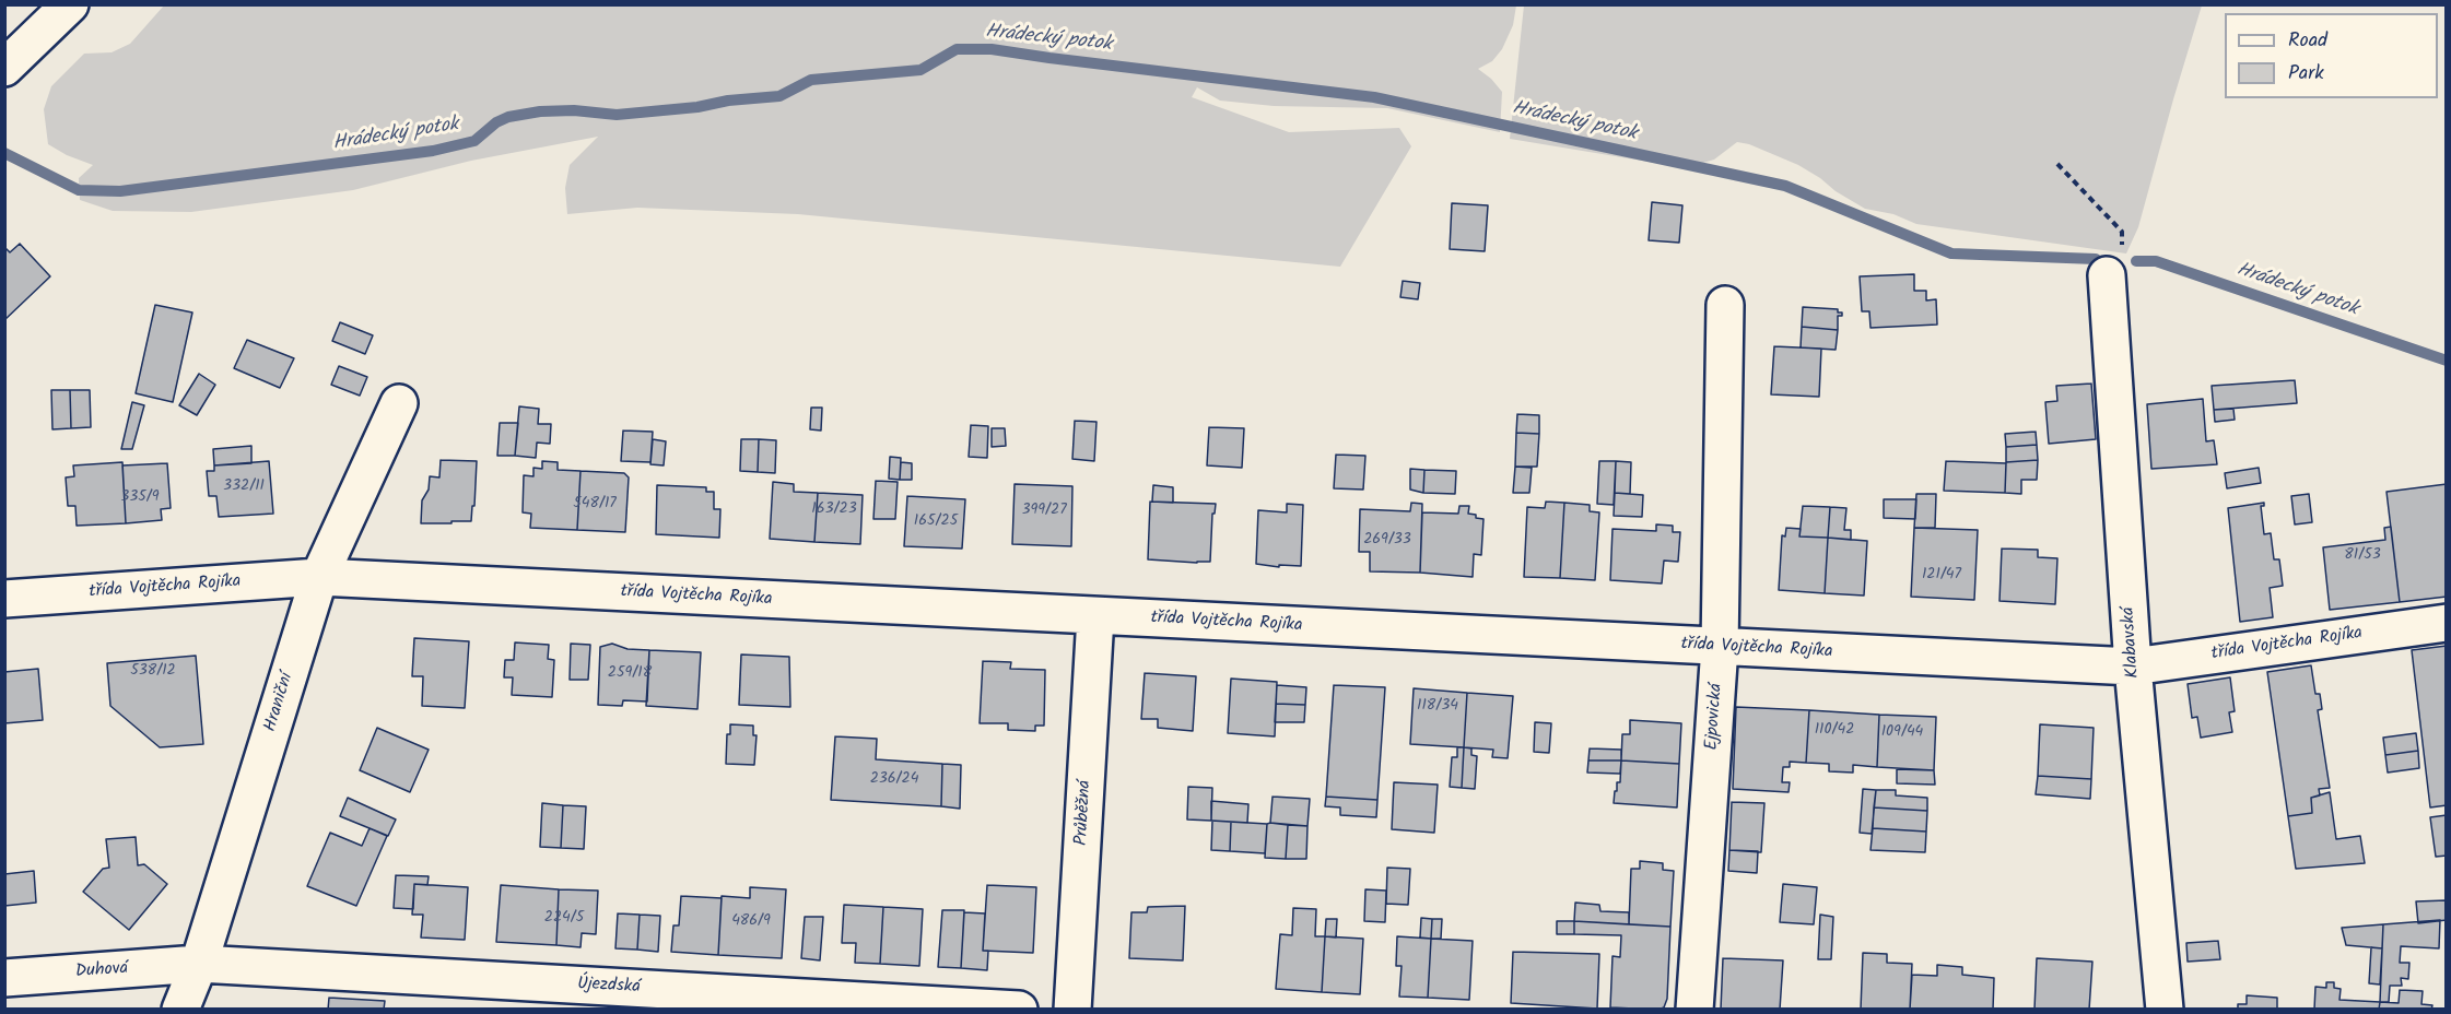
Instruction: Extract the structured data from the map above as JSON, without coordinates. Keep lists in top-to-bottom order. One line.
{"streets":{"street":["třída Vojtěcha Rojíka","Klabavská","Hraniční","Ejpovická","Průběžná","Duhová","Újezdská"]},"crossings":[["třída Vojtěcha Rojíka","Klabavská"],["třída Vojtěcha Rojíka","Hraniční"],["třída Vojtěcha Rojíka","Ejpovická"],["třída Vojtěcha Rojíka","Průběžná"],["Hraniční","Duhová"],["Hraniční","Újezdská"],["Duhová","Újezdská"]],"water":["Hrádecký potok"],"house_numbers":["332/11","335/9","548/17","163/23","399/27","165/25","269/33","81/53","121/47","538/12","259/18","118/34","110/42","109/44","236/24","224/5","486/9"],"legend":["Road","Park"]}
